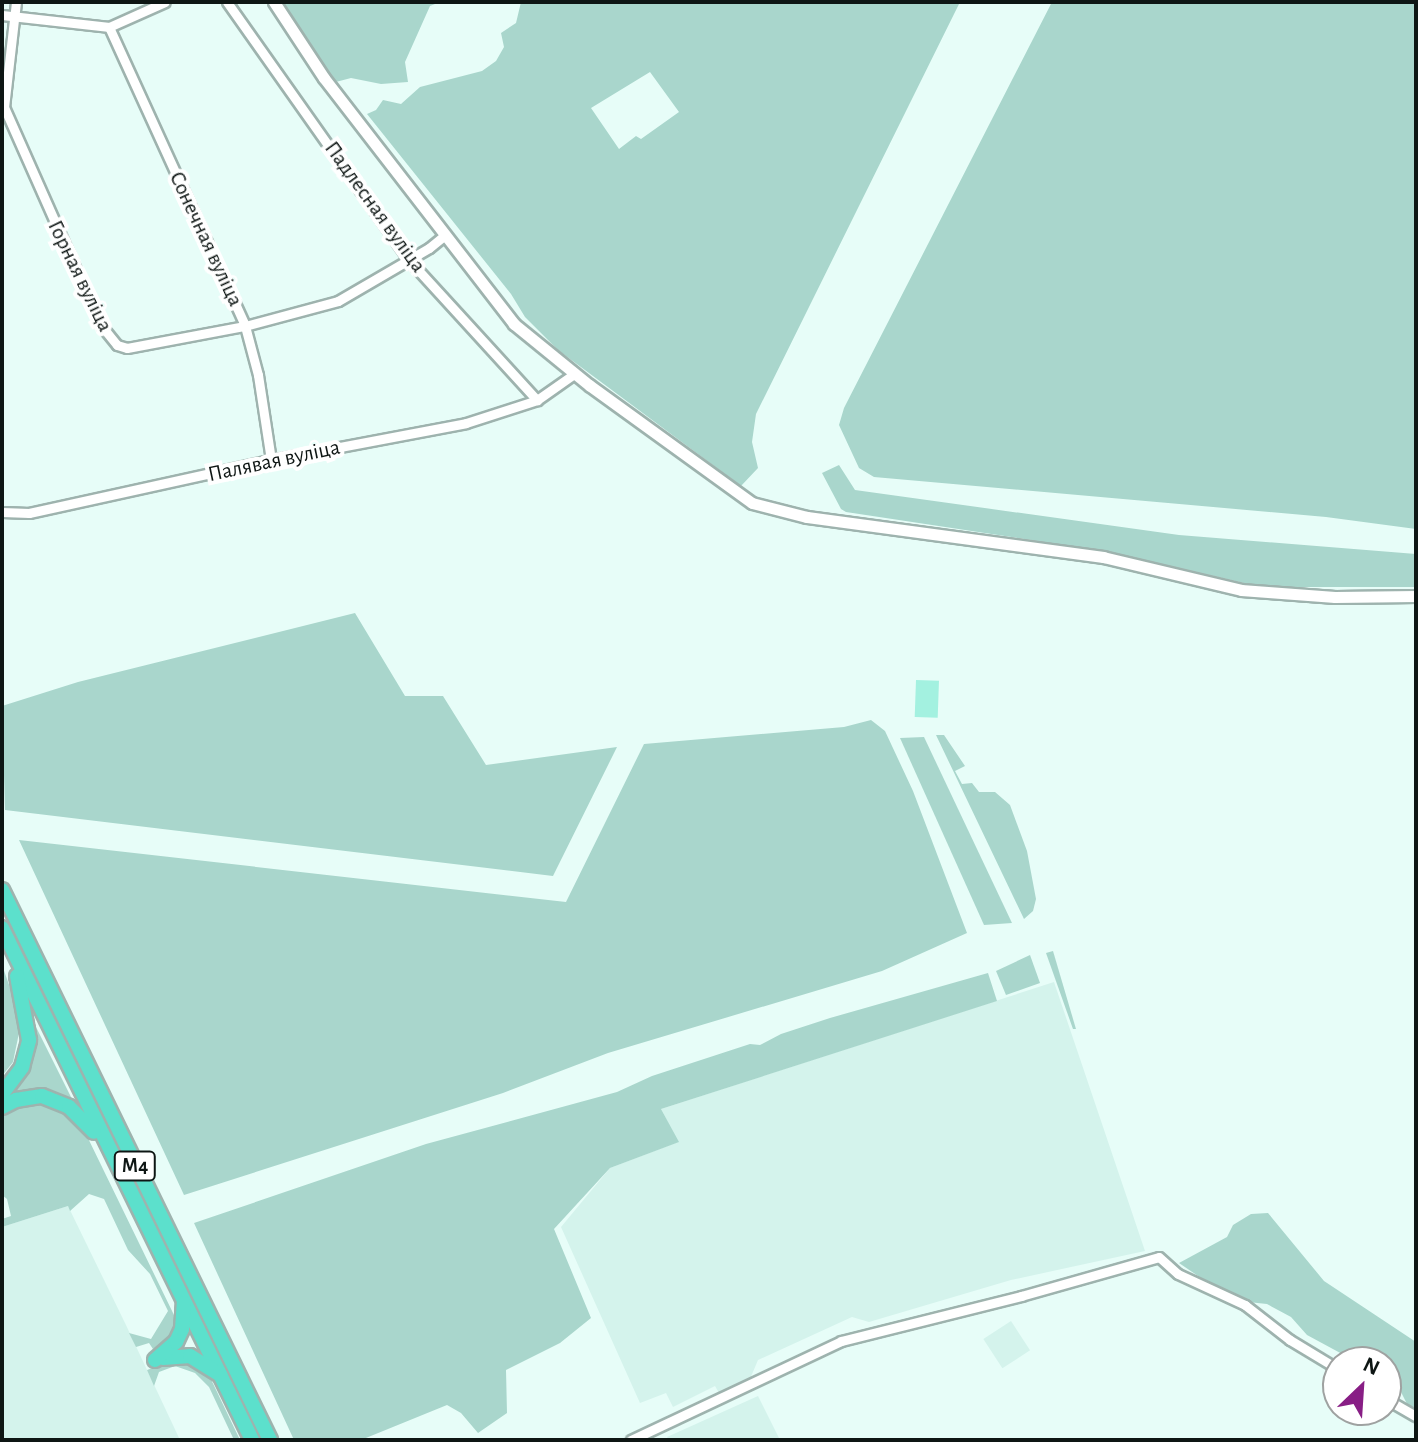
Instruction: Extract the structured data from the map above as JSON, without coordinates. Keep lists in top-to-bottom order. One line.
{"streets":{"highway":["М4"],"street":["Падлесная вуліца","Сонечная вуліца","Горная вуліца","Палявая вуліца"]},"crossings":[["Падлесная вуліца","Горная вуліца"],["Падлесная вуліца","Палявая вуліца"],["Сонечная вуліца","Горная вуліца"],["Сонечная вуліца","Палявая вуліца"]],"north":"top right"}
